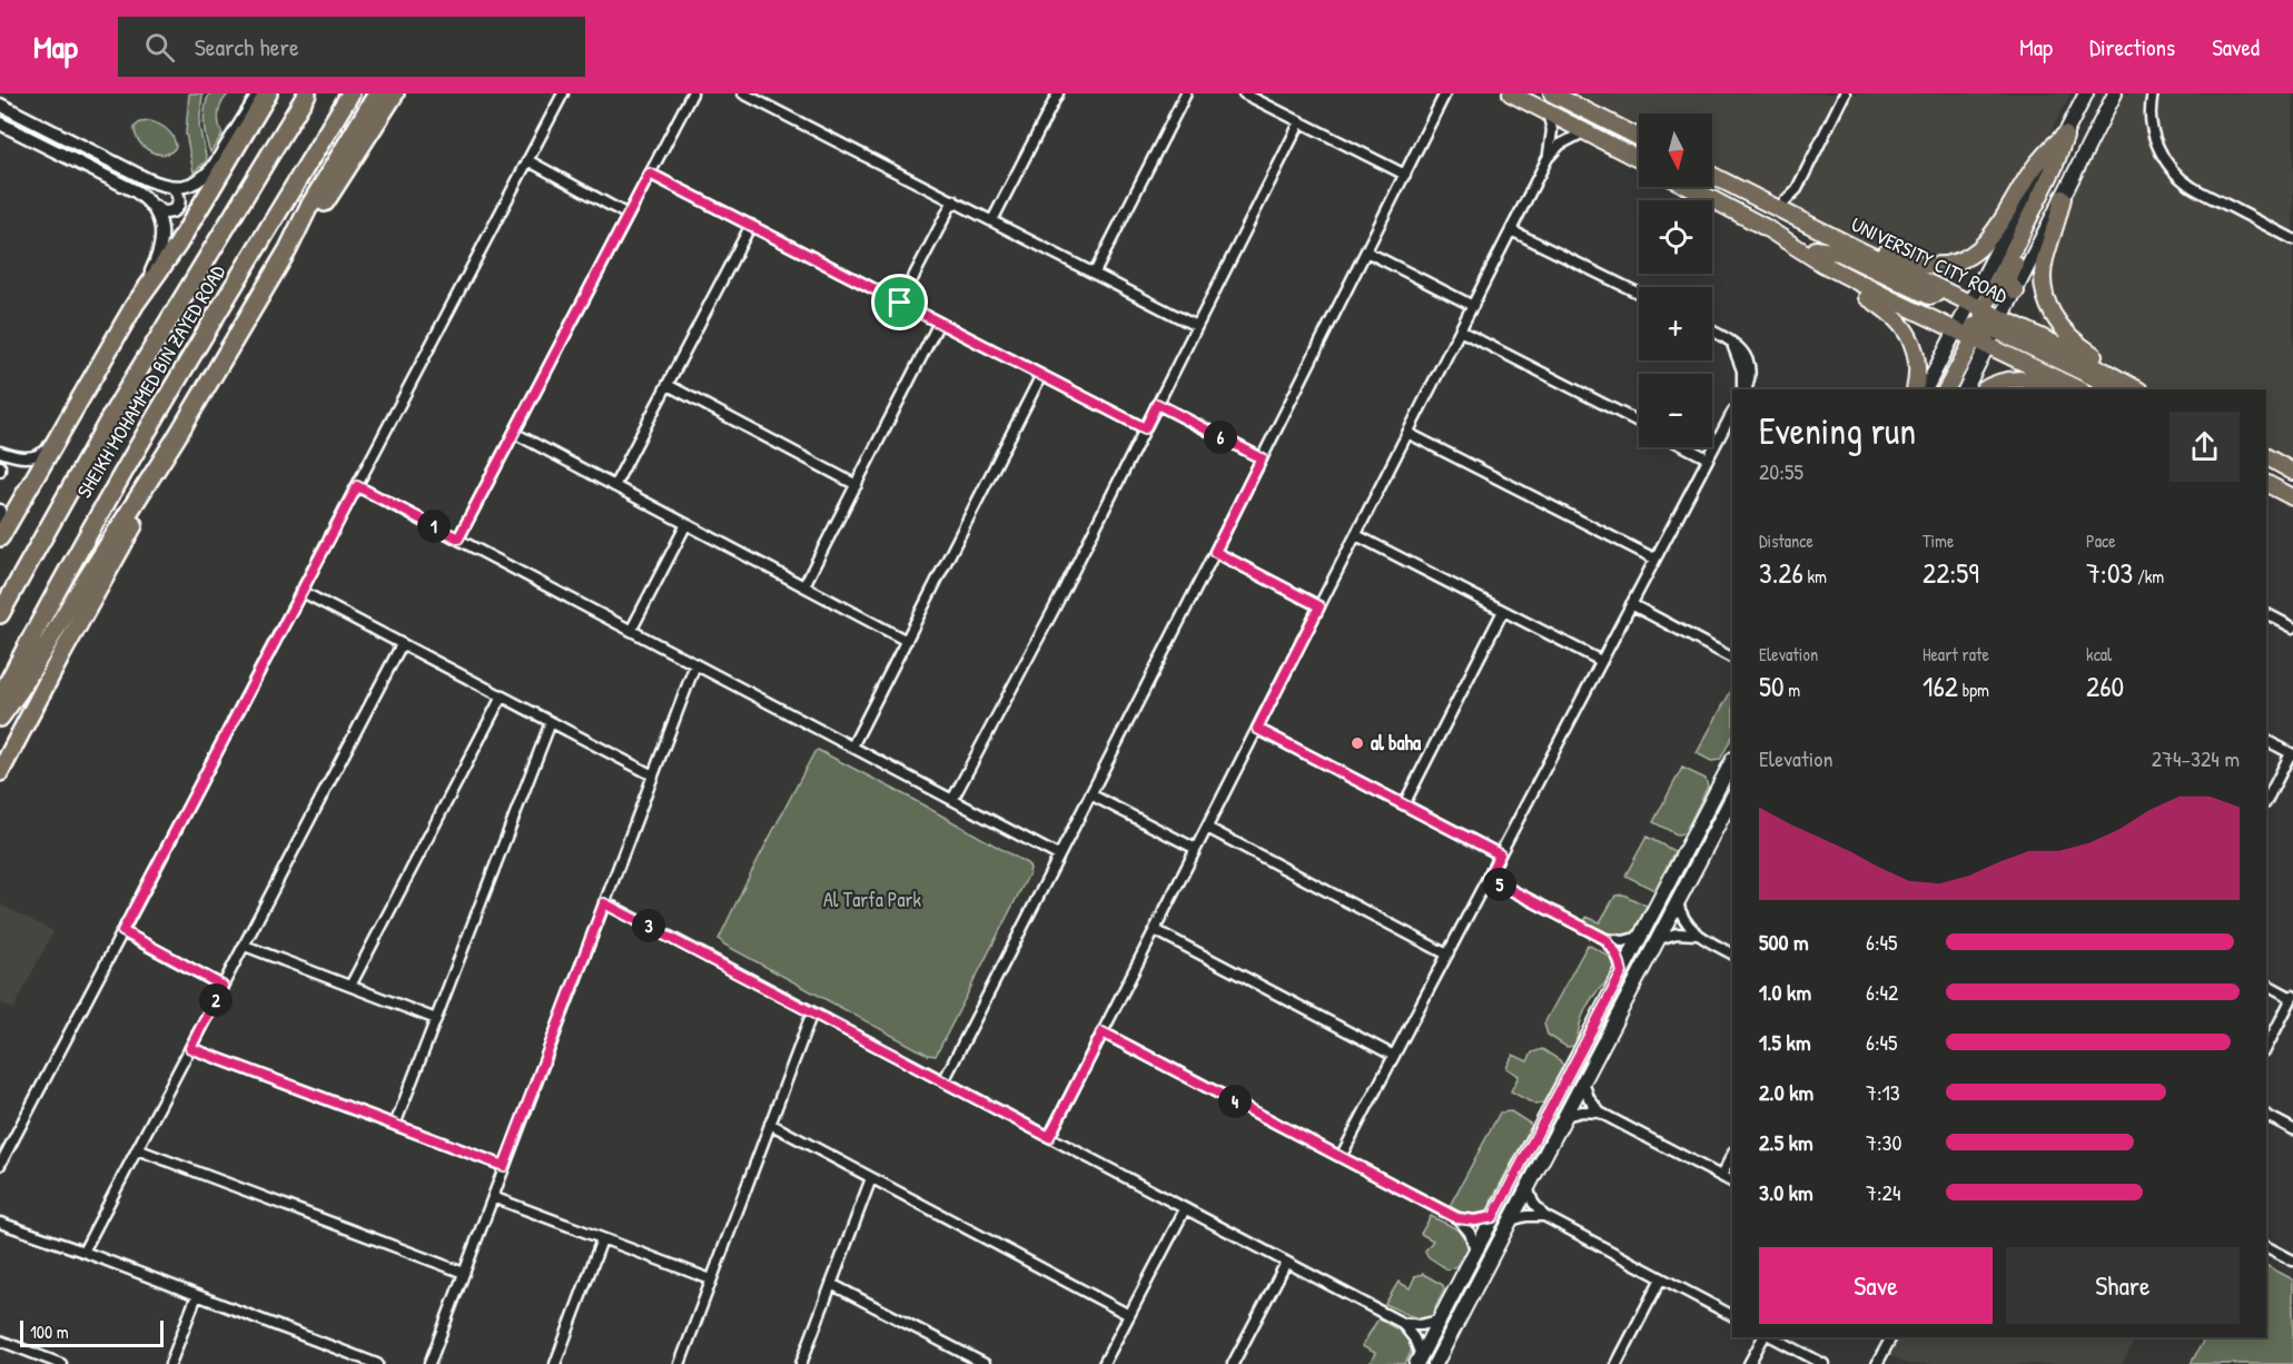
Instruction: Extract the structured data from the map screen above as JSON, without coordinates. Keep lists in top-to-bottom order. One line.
{"streets":{"highway":["SHEIKH MOHAMMED BIN ZAYED ROAD"],"main road":["UNIVERSITY CITY ROAD"]},"parks":["Al Tarfa Park"],"places":["al baha"],"scale_bar":"100 m","north":"bottom","page":{"header":"Map","search":"Search here","nav":["Map","Directions","Saved"],"map_buttons":["+","−"],"heading":["Evening run","20:55"],"pins":["6","1","5","3","2","4"],"stats":[["Distance","3.26 km"],["Time","22:59"],["Pace","7:03 /km"],["Elevation","50 m"],["Heart rate","162 bpm"],["kcal","260"]],"chart":["Elevation","274–324 m"],"list":[{"name":"500 m","note":"6:45"},{"name":"1.0 km","note":"6:42"},{"name":"1.5 km","note":"6:45"},{"name":"2.0 km","note":"7:13"},{"name":"2.5 km","note":"7:30"},{"name":"3.0 km","note":"7:24"}],"buttons":["Save","Share"],"scale":"100 m"}}
